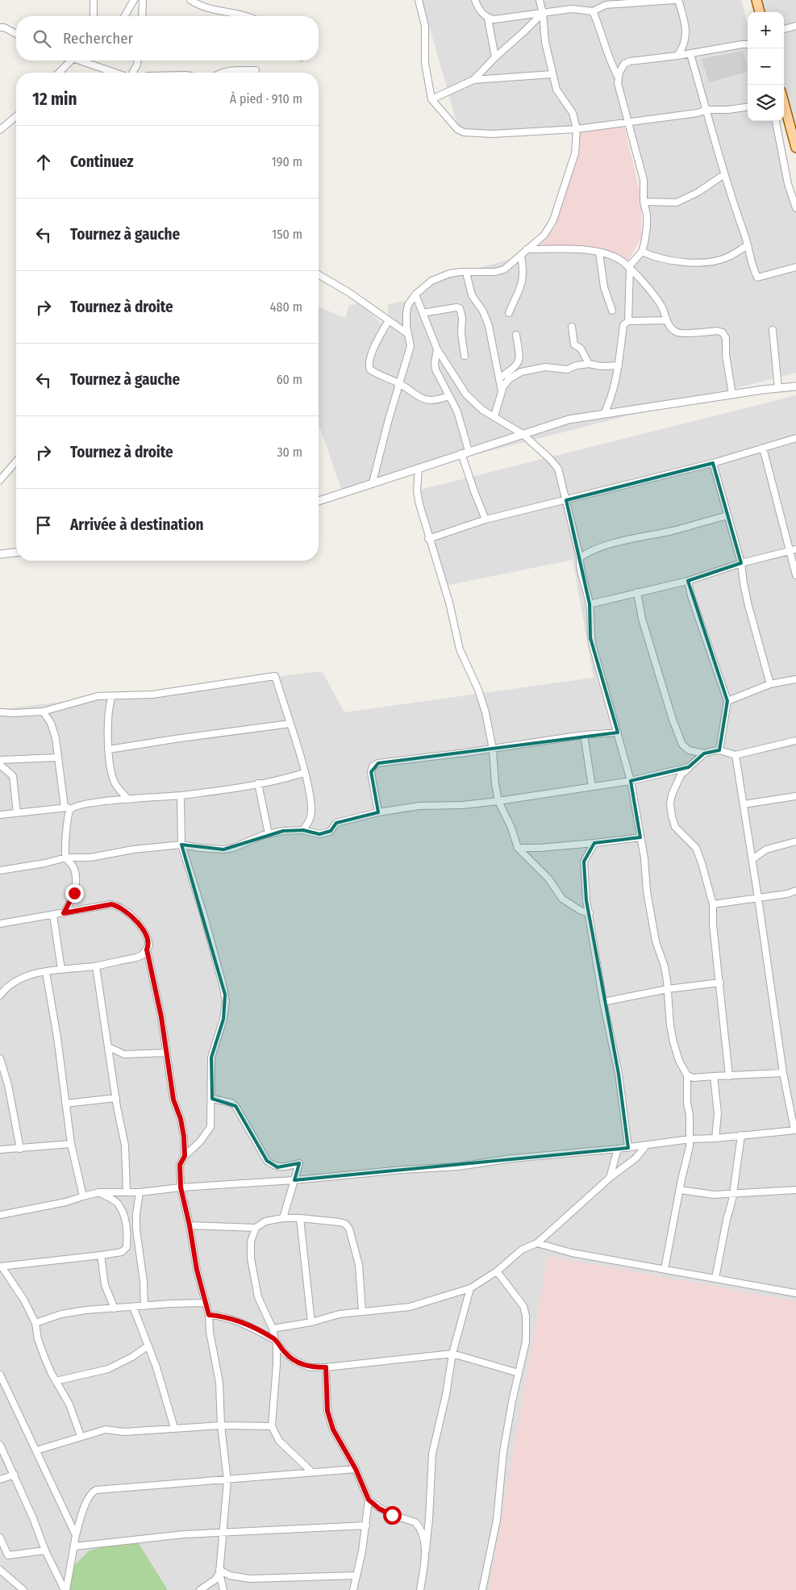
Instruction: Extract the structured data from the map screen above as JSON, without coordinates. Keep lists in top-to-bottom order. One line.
{"page":{"map_buttons":["+","−"],"search":"Rechercher","heading":["12 min","À pied · 910 m"],"list":[["Continuez","190 m"],["Tournez à gauche","150 m"],["Tournez à droite","480 m"],["Tournez à gauche","60 m"],["Tournez à droite","30 m"],"Arrivée à destination"]}}
